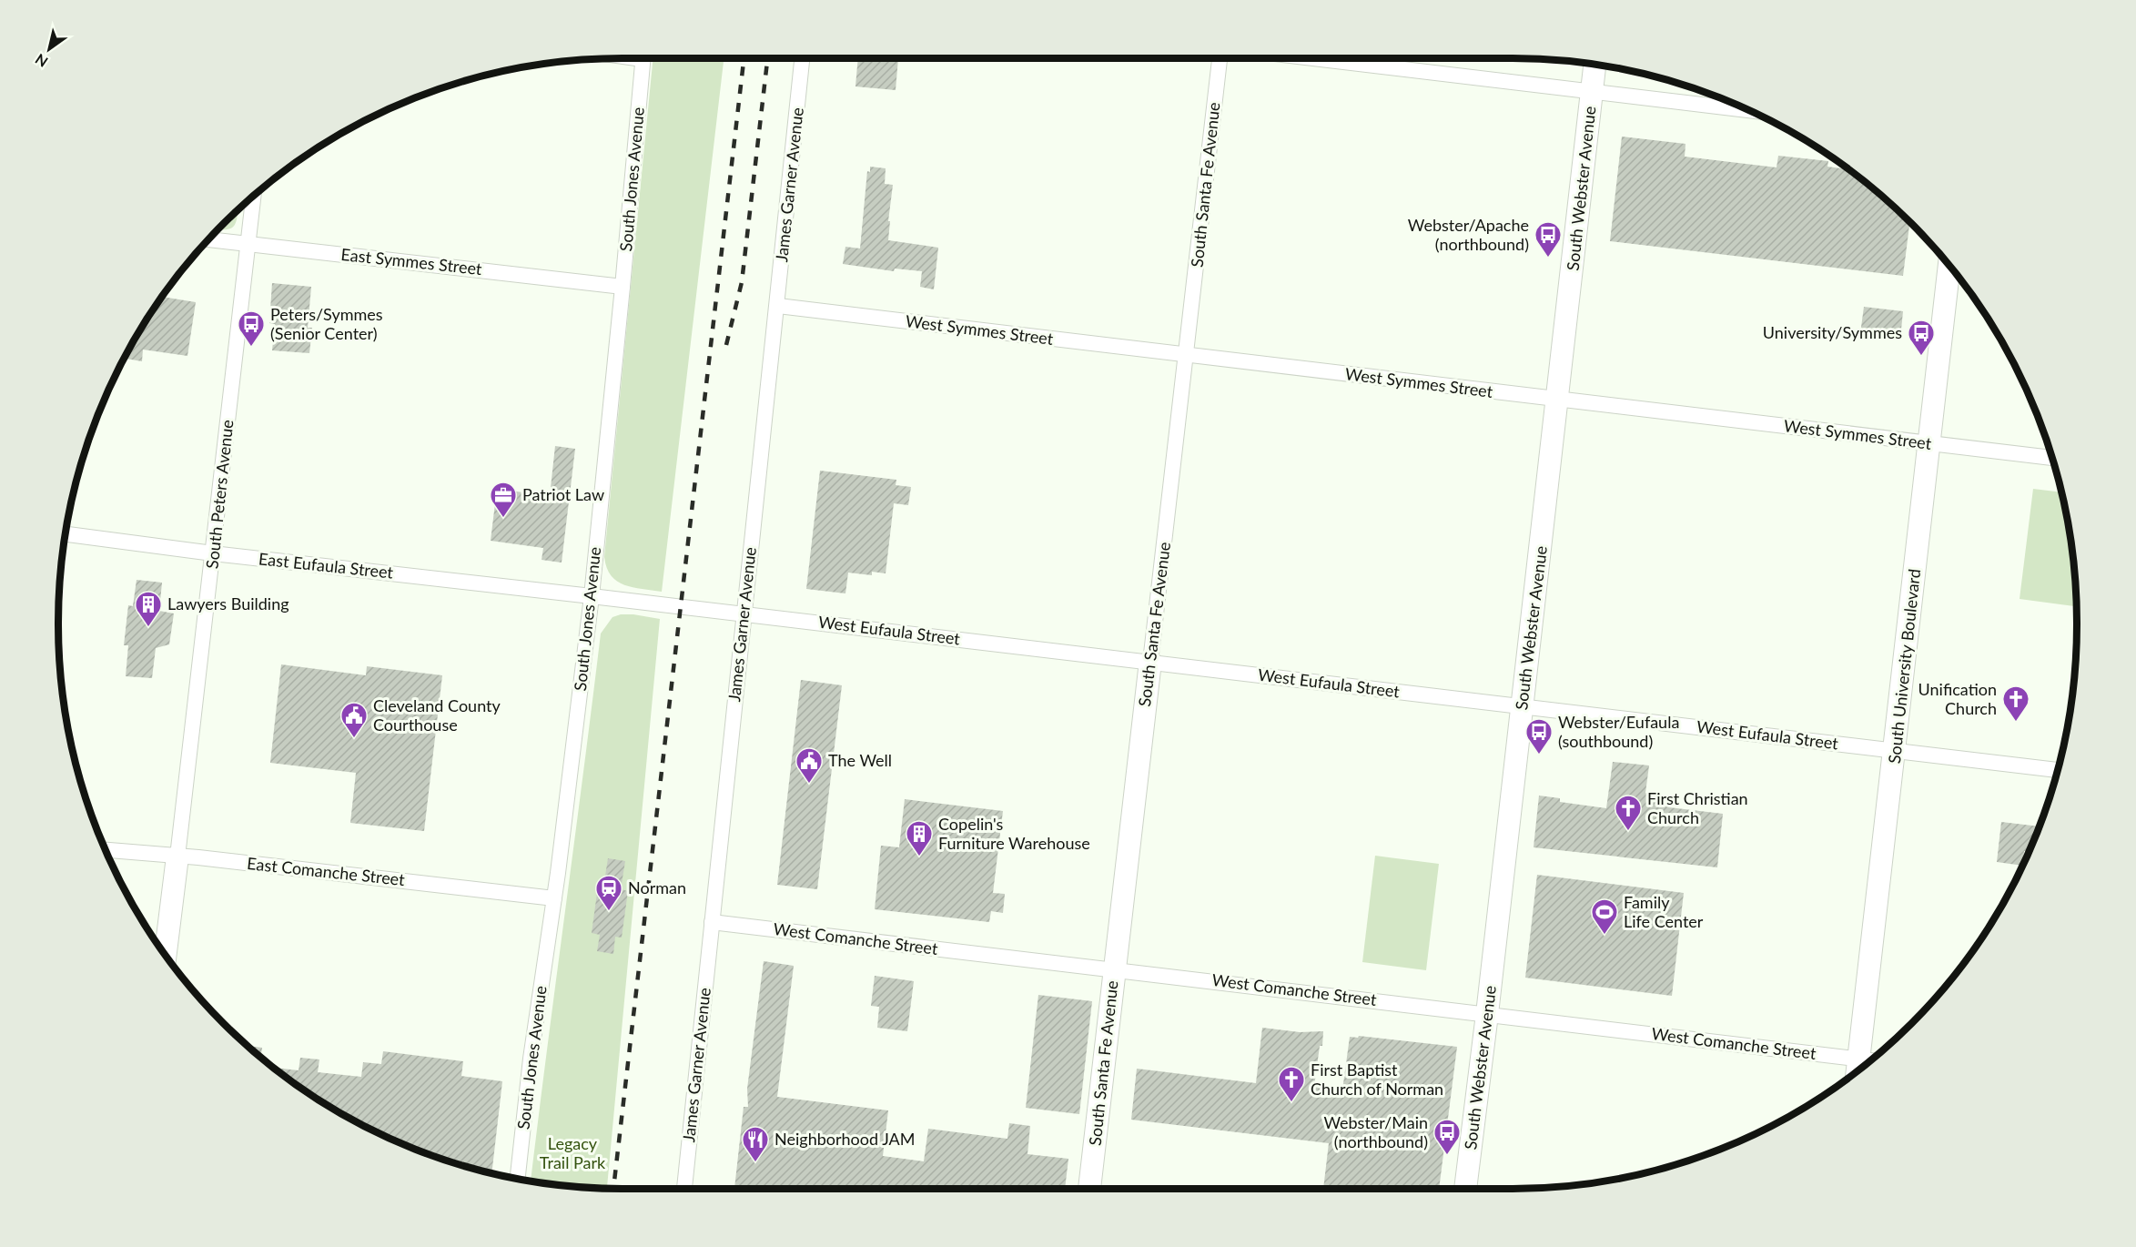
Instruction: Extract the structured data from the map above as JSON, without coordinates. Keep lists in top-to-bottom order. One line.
{"streets":{"street":["South Jones Avenue","James Garner Avenue","South Santa Fe Avenue","South Webster Avenue","East Symmes Street","West Symmes Street","South Peters Avenue","East Eufaula Street","West Eufaula Street","South University Boulevard","East Comanche Street","West Comanche Street"]},"crossings":[["South Jones Avenue","East Symmes Street"],["South Jones Avenue","East Eufaula Street"],["South Jones Avenue","West Eufaula Street"],["South Jones Avenue","East Comanche Street"],["James Garner Avenue","West Symmes Street"],["James Garner Avenue","West Eufaula Street"],["James Garner Avenue","West Comanche Street"],["South Santa Fe Avenue","West Symmes Street"],["South Santa Fe Avenue","West Eufaula Street"],["South Santa Fe Avenue","West Comanche Street"],["South Webster Avenue","West Symmes Street"],["South Webster Avenue","West Eufaula Street"],["South Webster Avenue","West Comanche Street"],["East Symmes Street","South Peters Avenue"],["West Symmes Street","South University Boulevard"],["South Peters Avenue","East Eufaula Street"],["South Peters Avenue","East Comanche Street"],["East Eufaula Street","West Eufaula Street"],["West Eufaula Street","South University Boulevard"]],"parks":["Legacy Trail Park"],"places":{"bus stop":["Webster/Apache (northbound)","Peters/Symmes (Senior Center)","University/Symmes","Webster/Eufaula (southbound)","Webster/Main (northbound)"],"office":["Patriot Law"],"building":["Lawyers Building","Copelin's Furniture Warehouse"],"church":["Unification Church","First Christian Church","First Baptist Church of Norman"],"public building":["Cleveland County Courthouse","The Well"],"station":["Norman"],"sports":["Family Life Center"],"restaurant":["Neighborhood JAM"]},"north":"bottom left"}
